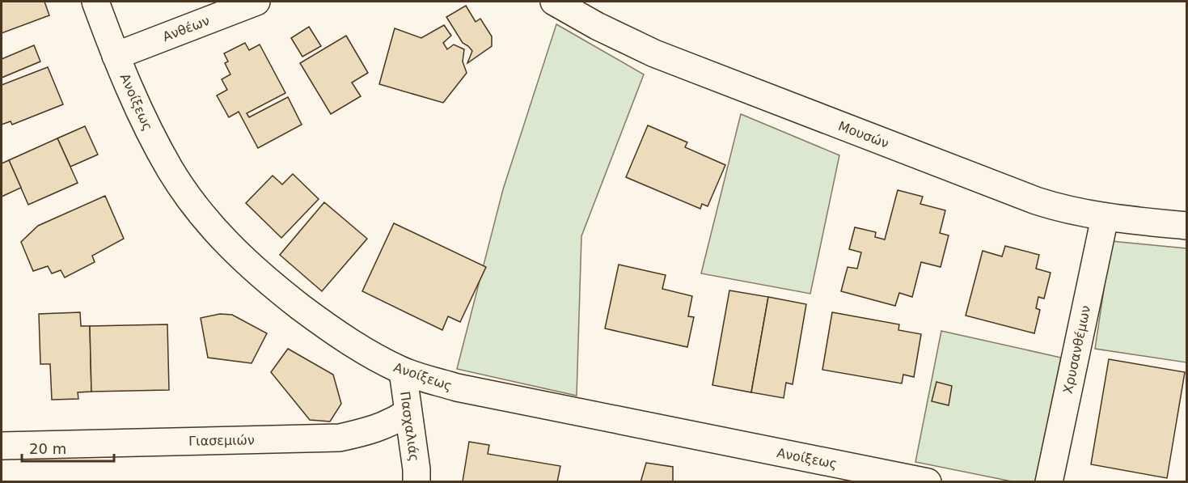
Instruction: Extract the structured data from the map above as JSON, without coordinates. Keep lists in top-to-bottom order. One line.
{"streets":{"street":["Ανθέων","Ανοίξεως","Μουσών","Χρυσανθέμων","Πασχαλιάς","Γιασεμιών"]},"crossings":[["Ανθέων","Ανοίξεως"],["Ανοίξεως","Πασχαλιάς"],["Μουσών","Χρυσανθέμων"],["Πασχαλιάς","Γιασεμιών"]],"scale_bar":"20 m"}
